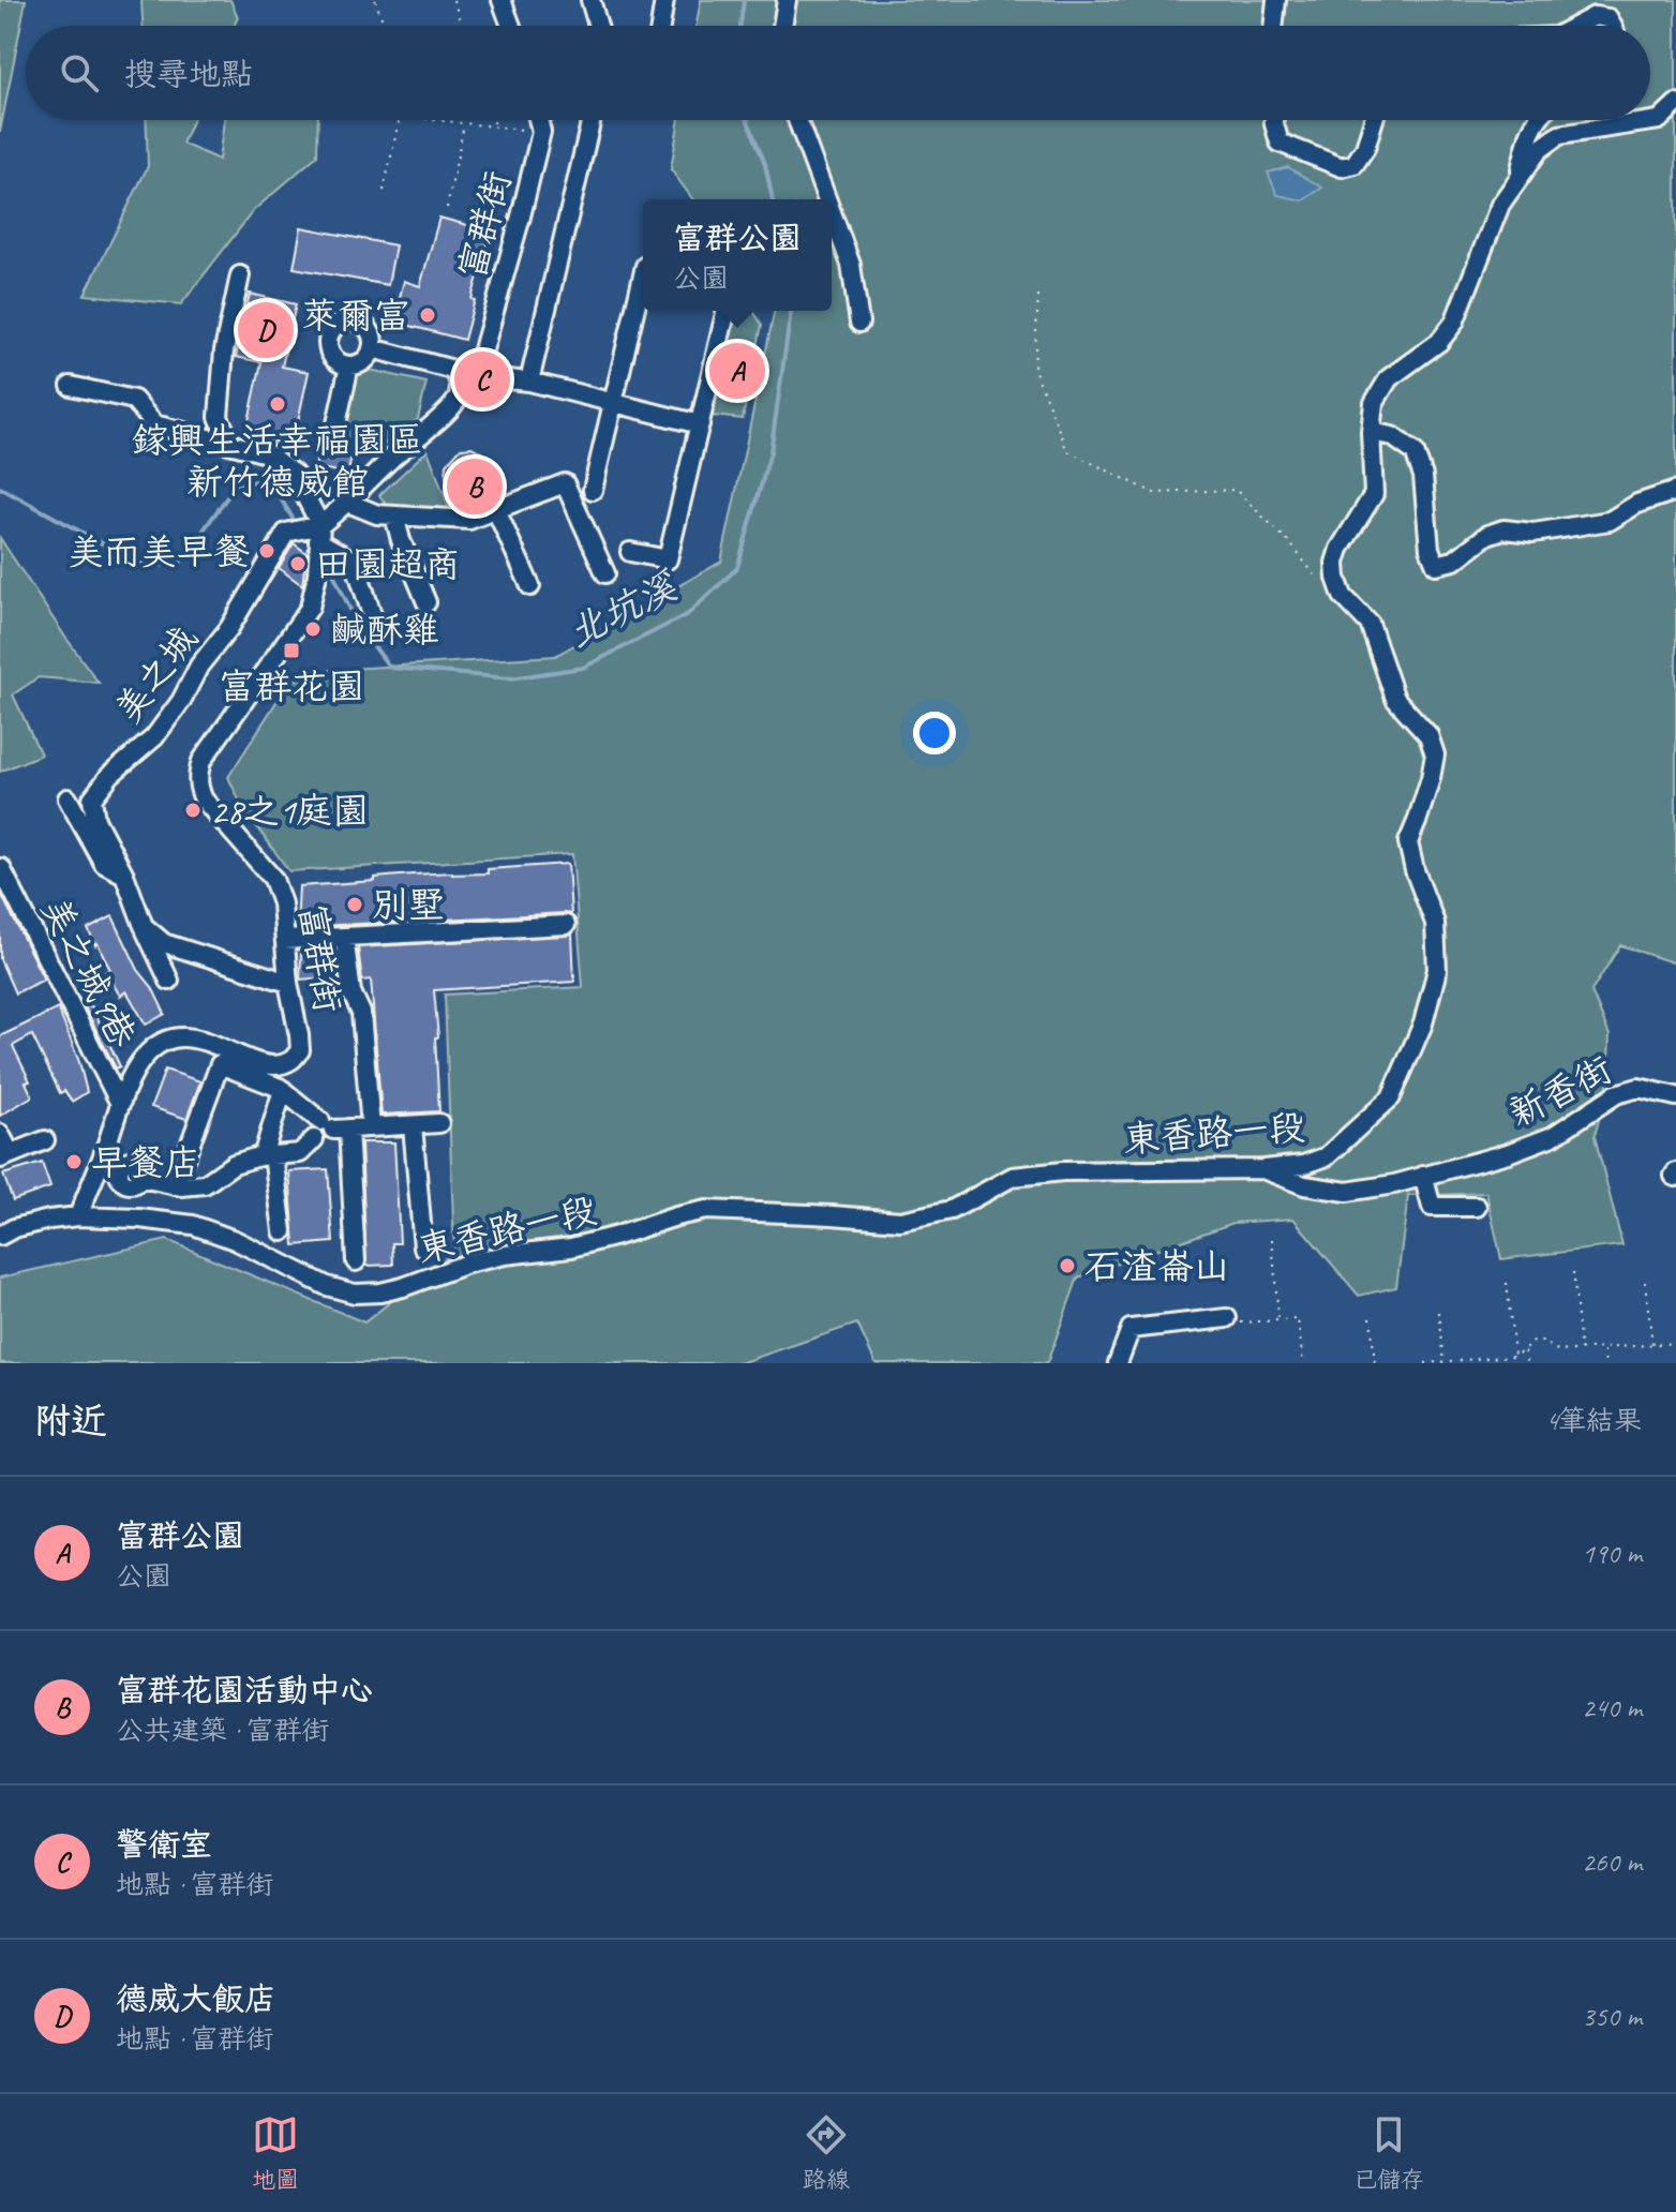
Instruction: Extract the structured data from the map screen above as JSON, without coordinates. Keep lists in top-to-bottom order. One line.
{"streets":{"street":["富群街","美之城","美之城9巷","新香街","東香路一段"]},"crossings":[["富群街","美之城"],["富群街","美之城9巷"],["富群街","東香路一段"],["新香街","東香路一段"]],"water":["北坑溪"],"places":{"other":["萊爾富","鎵興生活幸福園區 新竹德威館","美而美早餐","田園超商","鹹酥雞","28之1庭園","別墅","早餐店","石渣崙山"],"transit":["富群花園"]},"page":{"search":"搜尋地點","popup":["富群公園","公園"],"pins":["D","A","C","B"],"heading":["附近","4筆結果"],"list":[{"mark":"A","name":"富群公園","note":"公園","value":"190 m"},{"mark":"B","name":"富群花園活動中心","note":"公共建築 · 富群街","value":"240 m"},{"mark":"C","name":"警衛室","note":"地點 · 富群街","value":"260 m"},{"mark":"D","name":"德威大飯店","note":"地點 · 富群街","value":"350 m"}],"nav":["地圖","路線","已儲存"]}}
